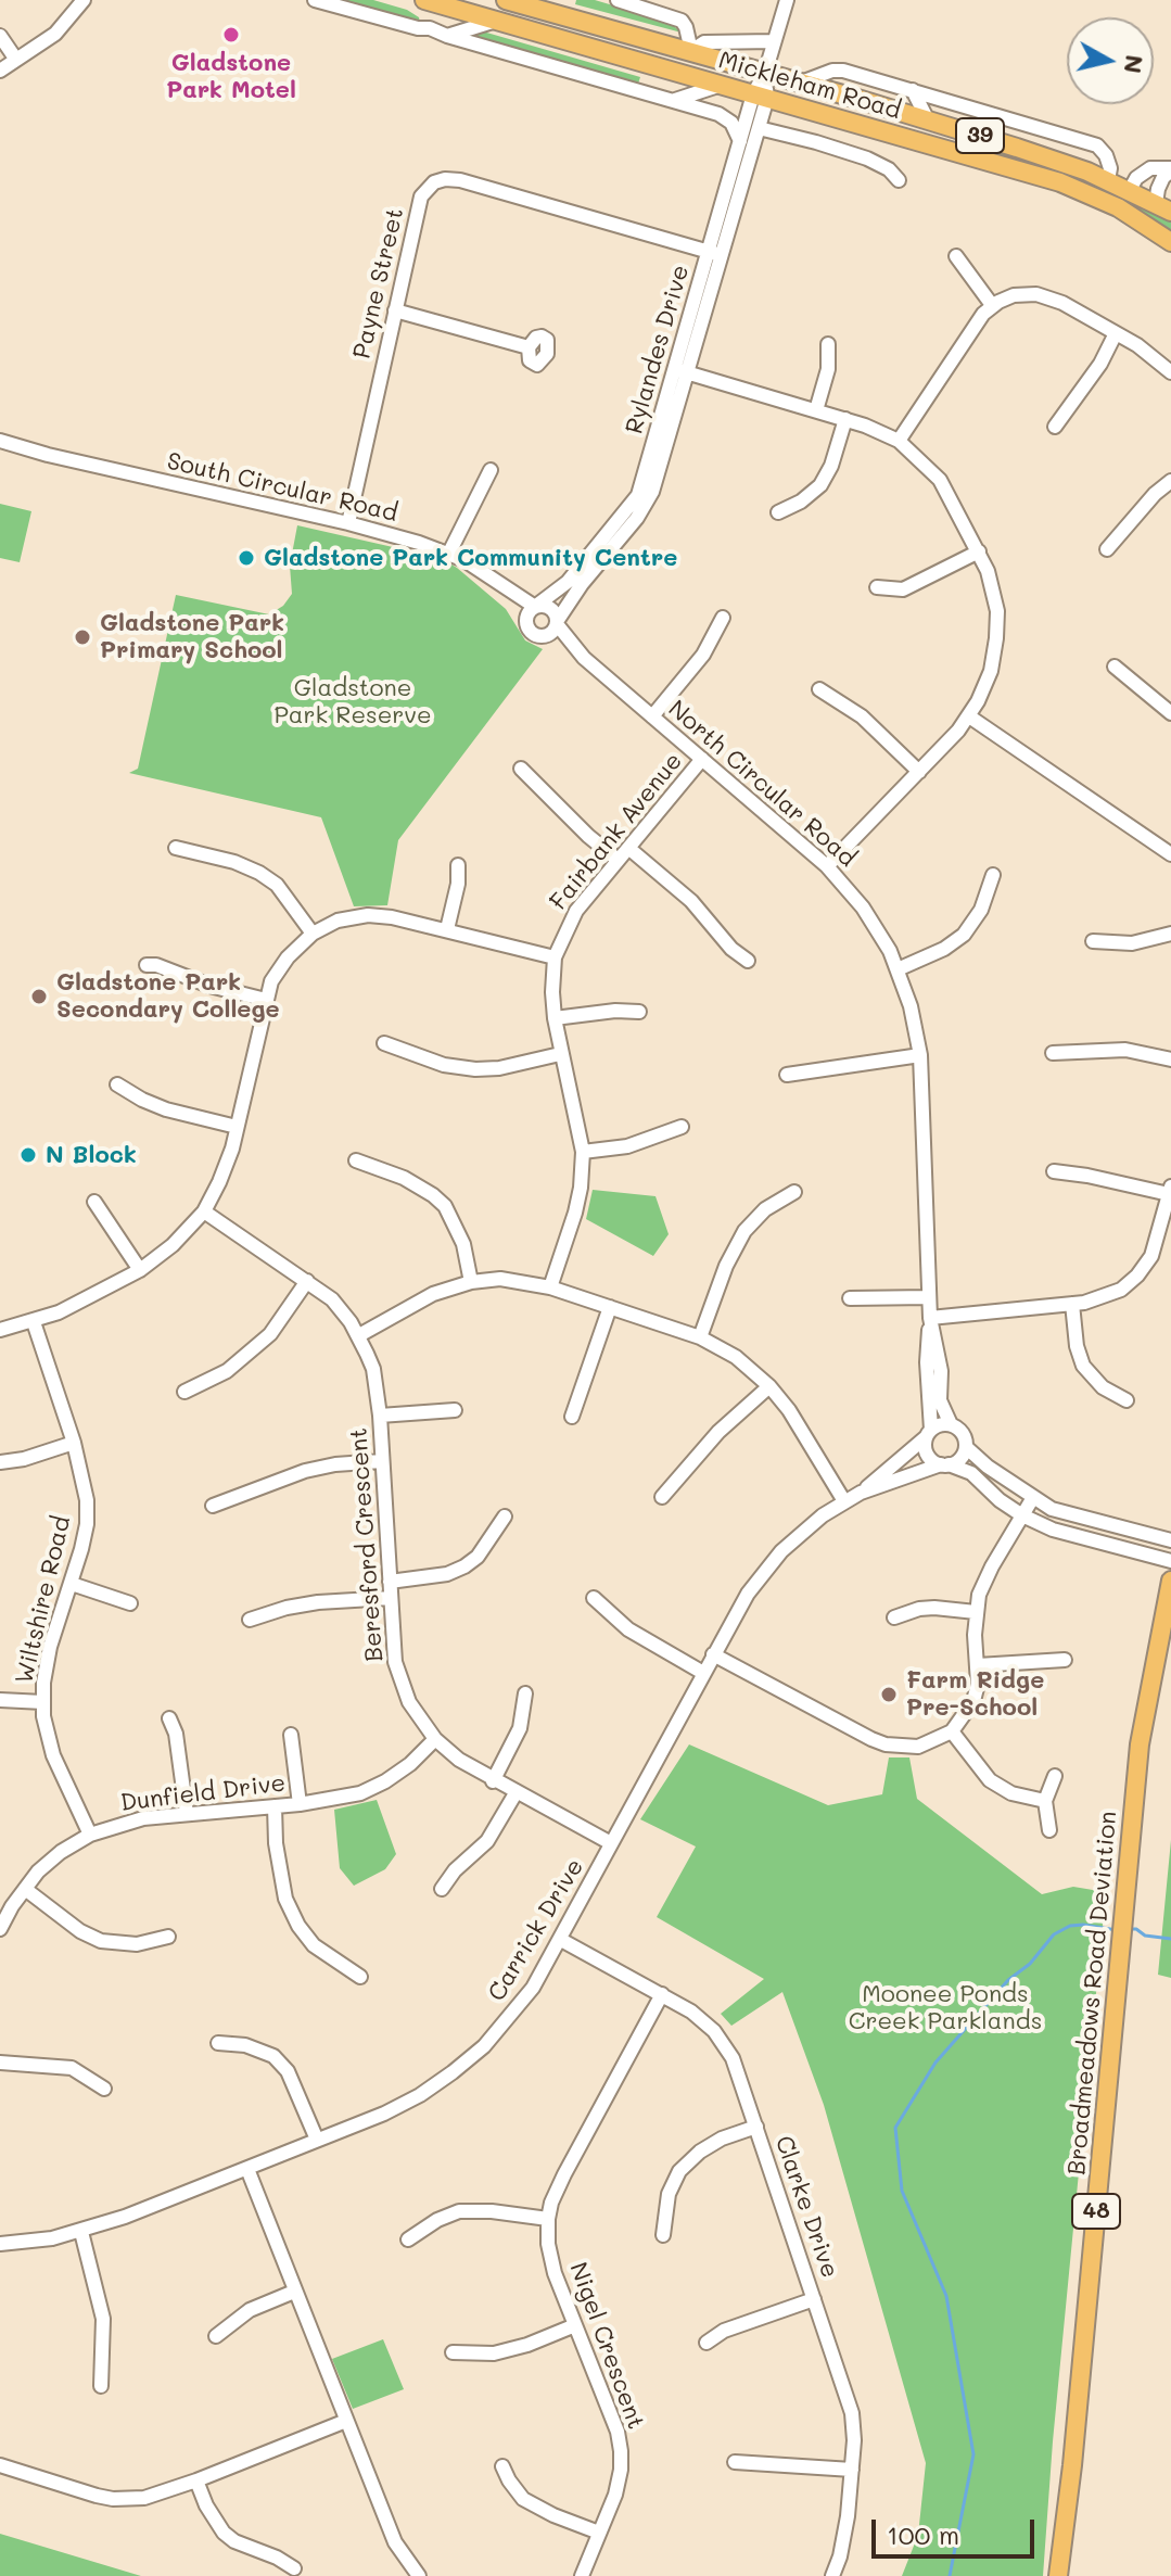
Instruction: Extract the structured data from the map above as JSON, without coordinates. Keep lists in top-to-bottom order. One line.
{"streets":{"main road":["Mickleham Road","39","Broadmeadows Road Deviation","48"],"street":["Payne Street","Rylandes Drive","South Circular Road","North Circular Road","Fairbank Avenue","Beresford Crescent","Wiltshire Road","Dunfield Drive","Carrick Drive","Clarke Drive","Nigel Crescent"]},"crossings":[["Mickleham Road","Rylandes Drive"],["Payne Street","Rylandes Drive"],["Payne Street","South Circular Road"],["Rylandes Drive","South Circular Road"],["Rylandes Drive","North Circular Road"],["South Circular Road","North Circular Road"],["North Circular Road","Fairbank Avenue"],["North Circular Road","Carrick Drive"],["Beresford Crescent","Dunfield Drive"],["Beresford Crescent","Carrick Drive"],["Wiltshire Road","Dunfield Drive"],["Carrick Drive","Clarke Drive"],["Clarke Drive","Nigel Crescent"]],"parks":["Gladstone Park Reserve","Moonee Ponds Creek Parklands"],"places":["Gladstone Park Motel","Gladstone Park Community Centre","Gladstone Park Primary School","Gladstone Park Secondary College","N Block","Farm Ridge Pre-School"],"scale_bar":"100 m","north":"right"}
